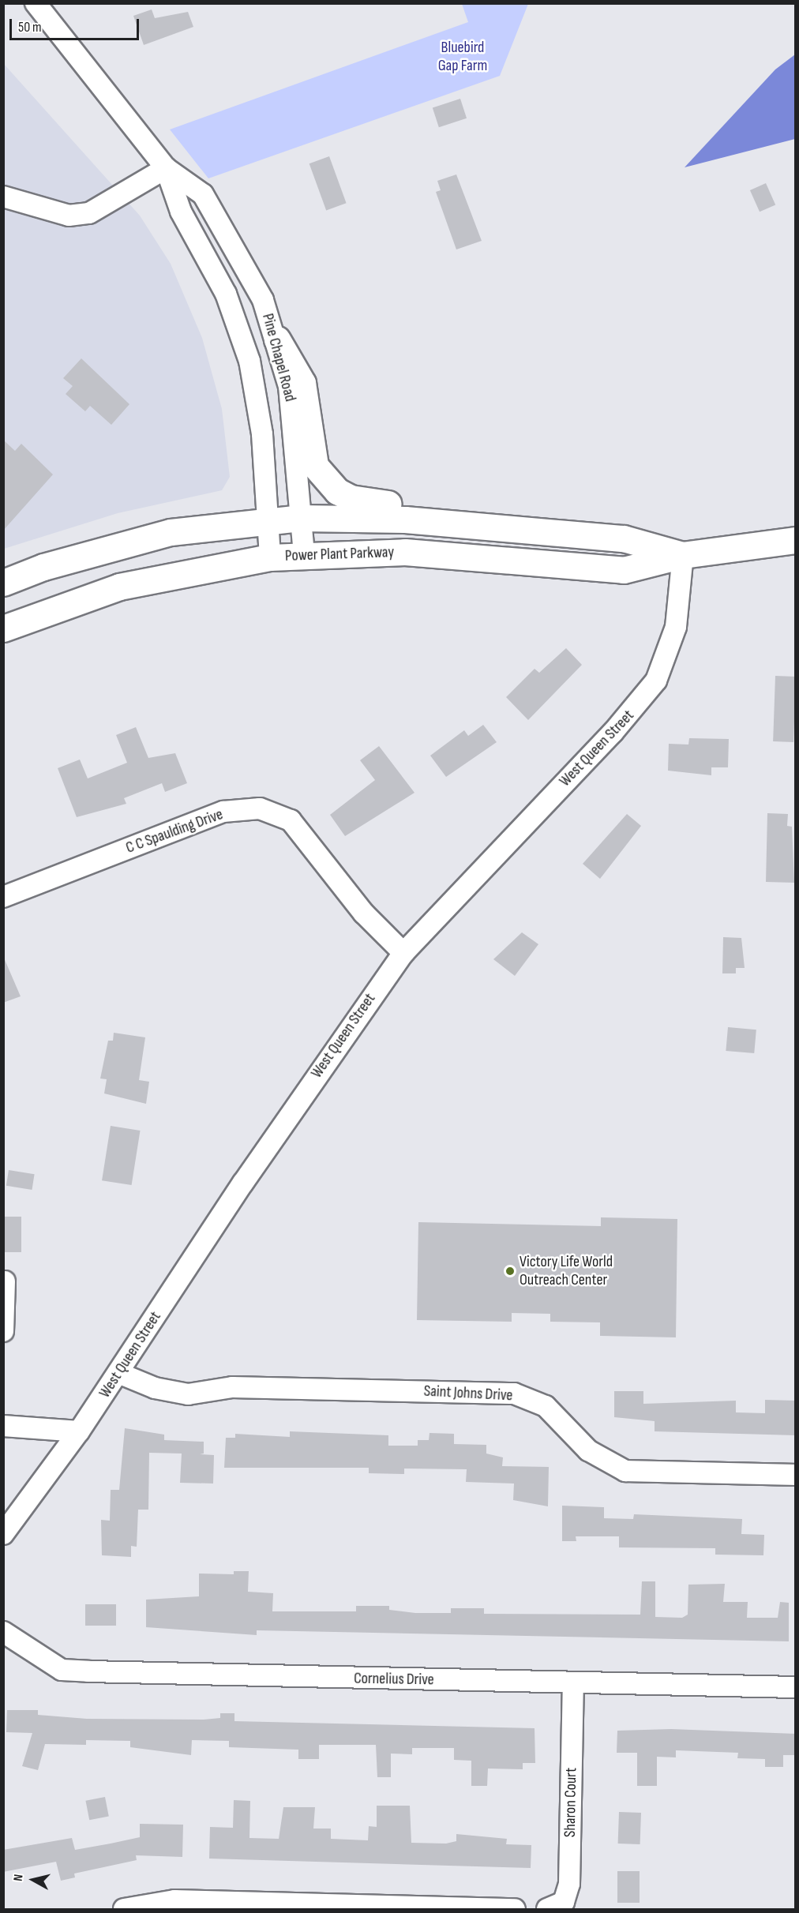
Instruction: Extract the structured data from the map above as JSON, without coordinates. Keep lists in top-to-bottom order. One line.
{"streets":{"main road":["Power Plant Parkway"],"street":["Pine Chapel Road","West Queen Street","C C Spaulding Drive","Saint Johns Drive","Cornelius Drive","Sharon Court"]},"crossings":[["Pine Chapel Road","Power Plant Parkway"],["Power Plant Parkway","West Queen Street"],["West Queen Street","C C Spaulding Drive"],["West Queen Street","Saint Johns Drive"],["Cornelius Drive","Sharon Court"]],"parks":["Bluebird Gap Farm"],"places":["Victory Life World Outreach Center"],"scale_bar":"50 m","north":"left"}
